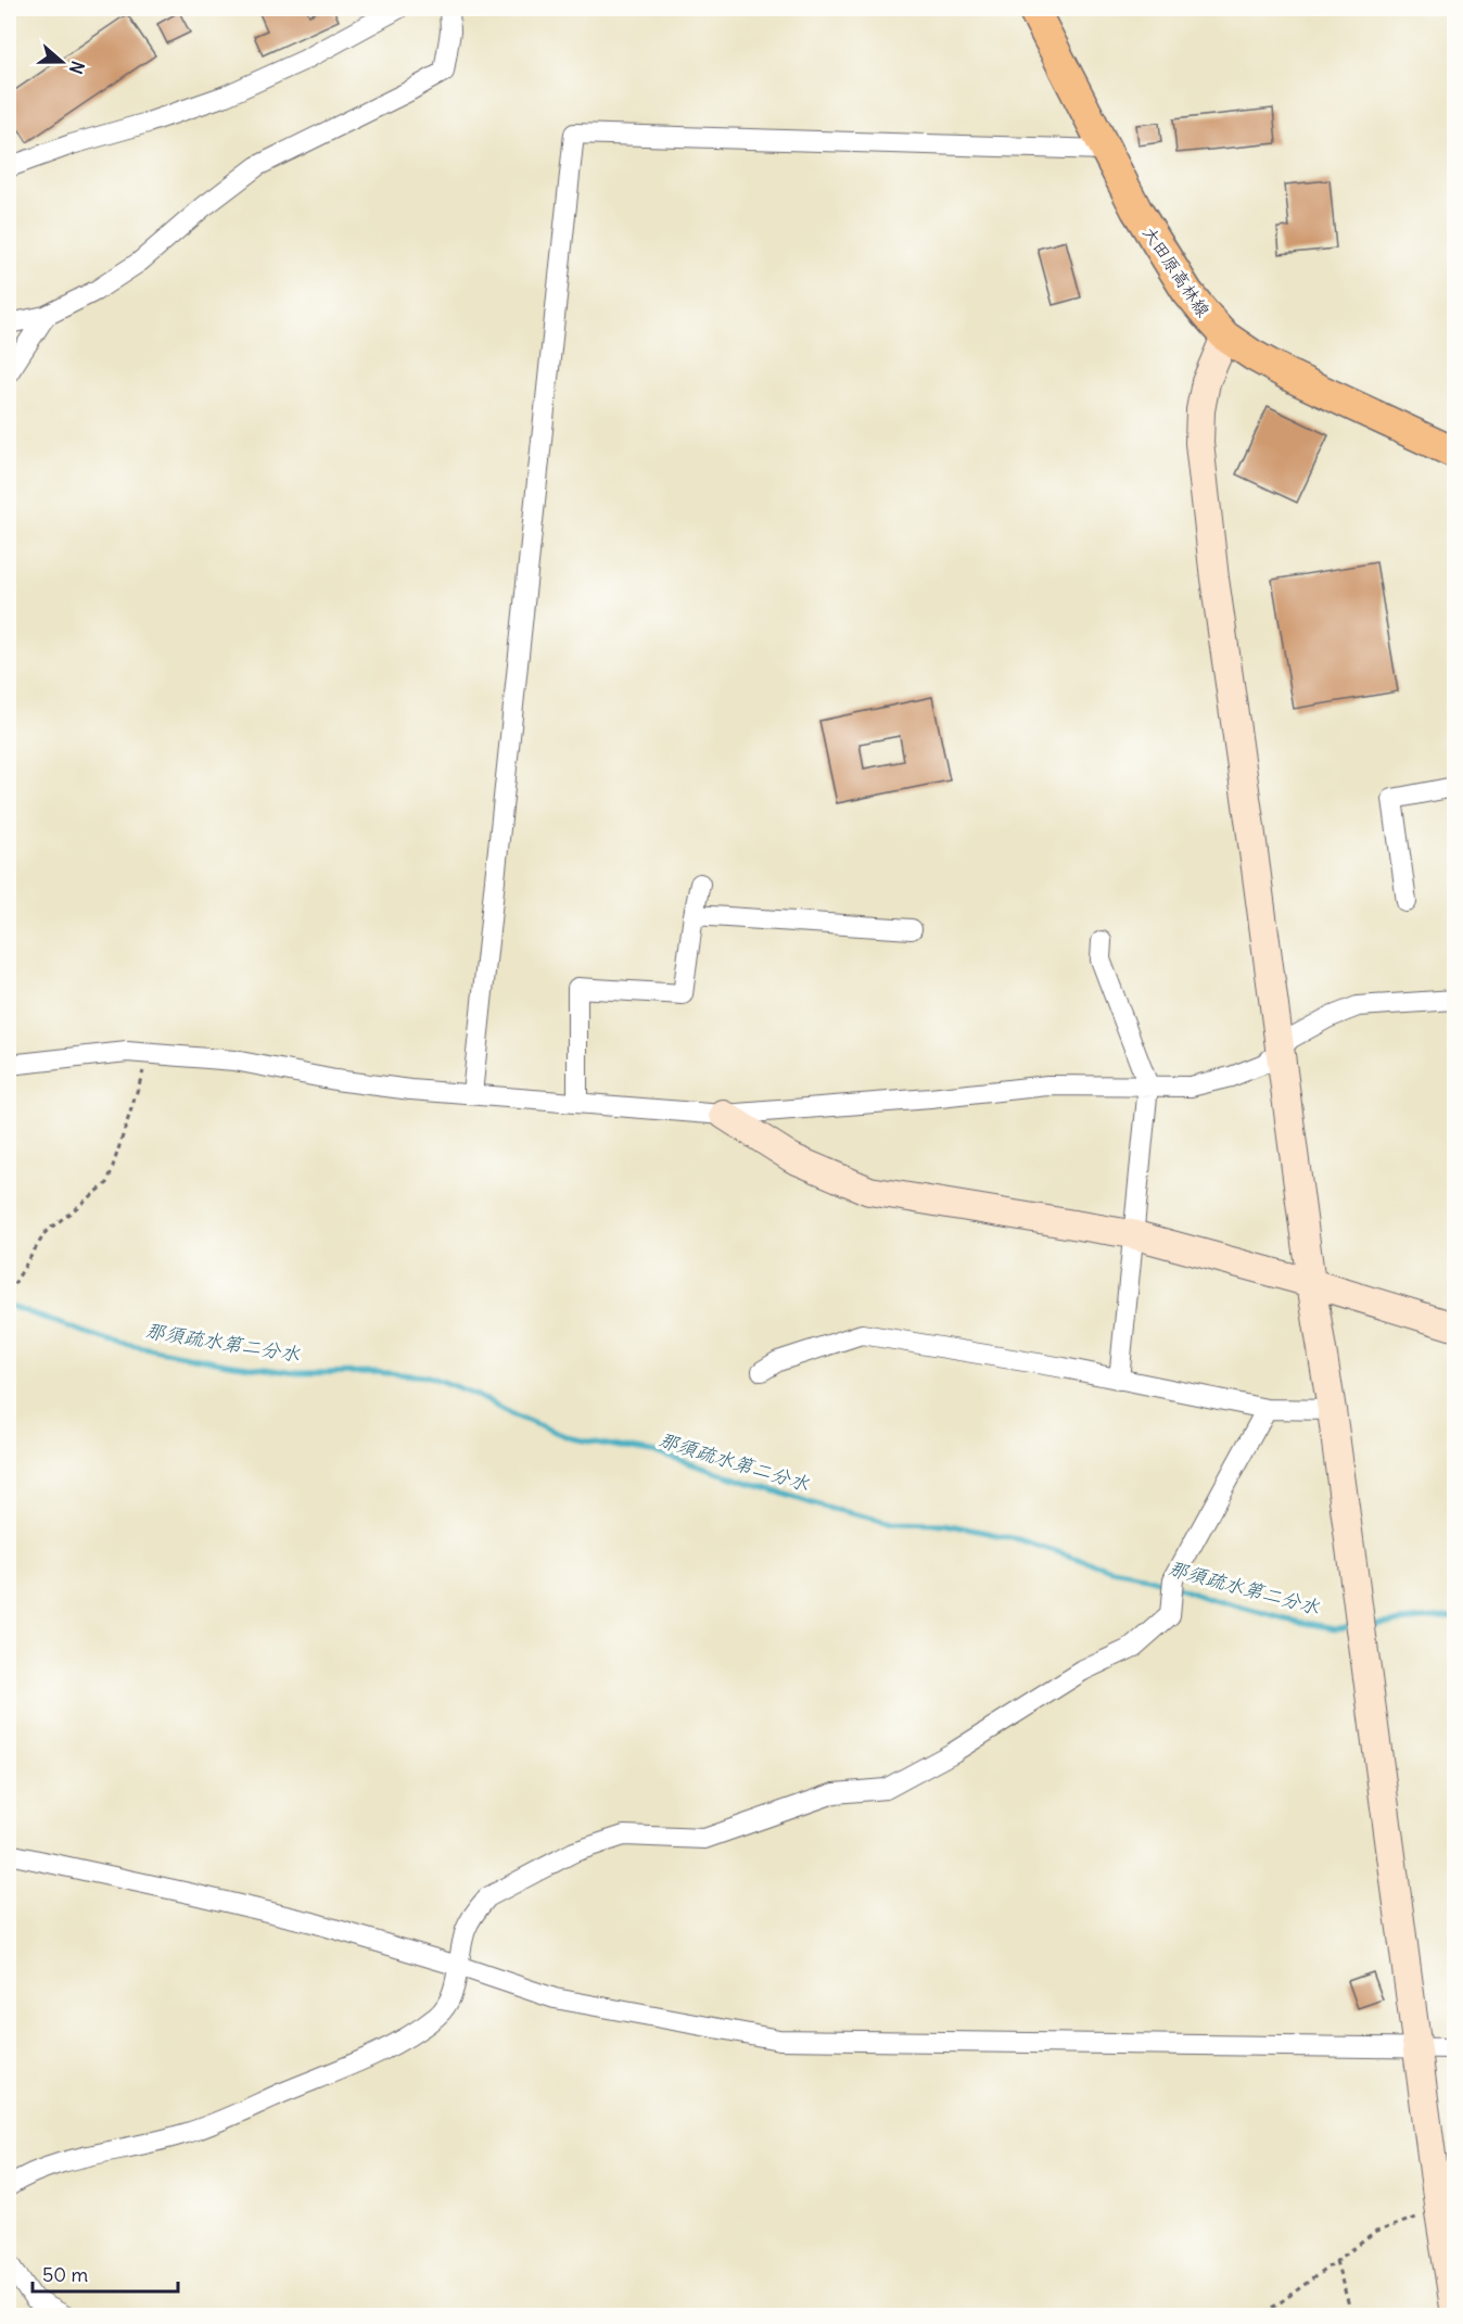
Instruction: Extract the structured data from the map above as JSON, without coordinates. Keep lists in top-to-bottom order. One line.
{"streets":{"main road":["大田原高林線"]},"water":["那須疏水第二分水"],"scale_bar":"50 m","north":"right"}
